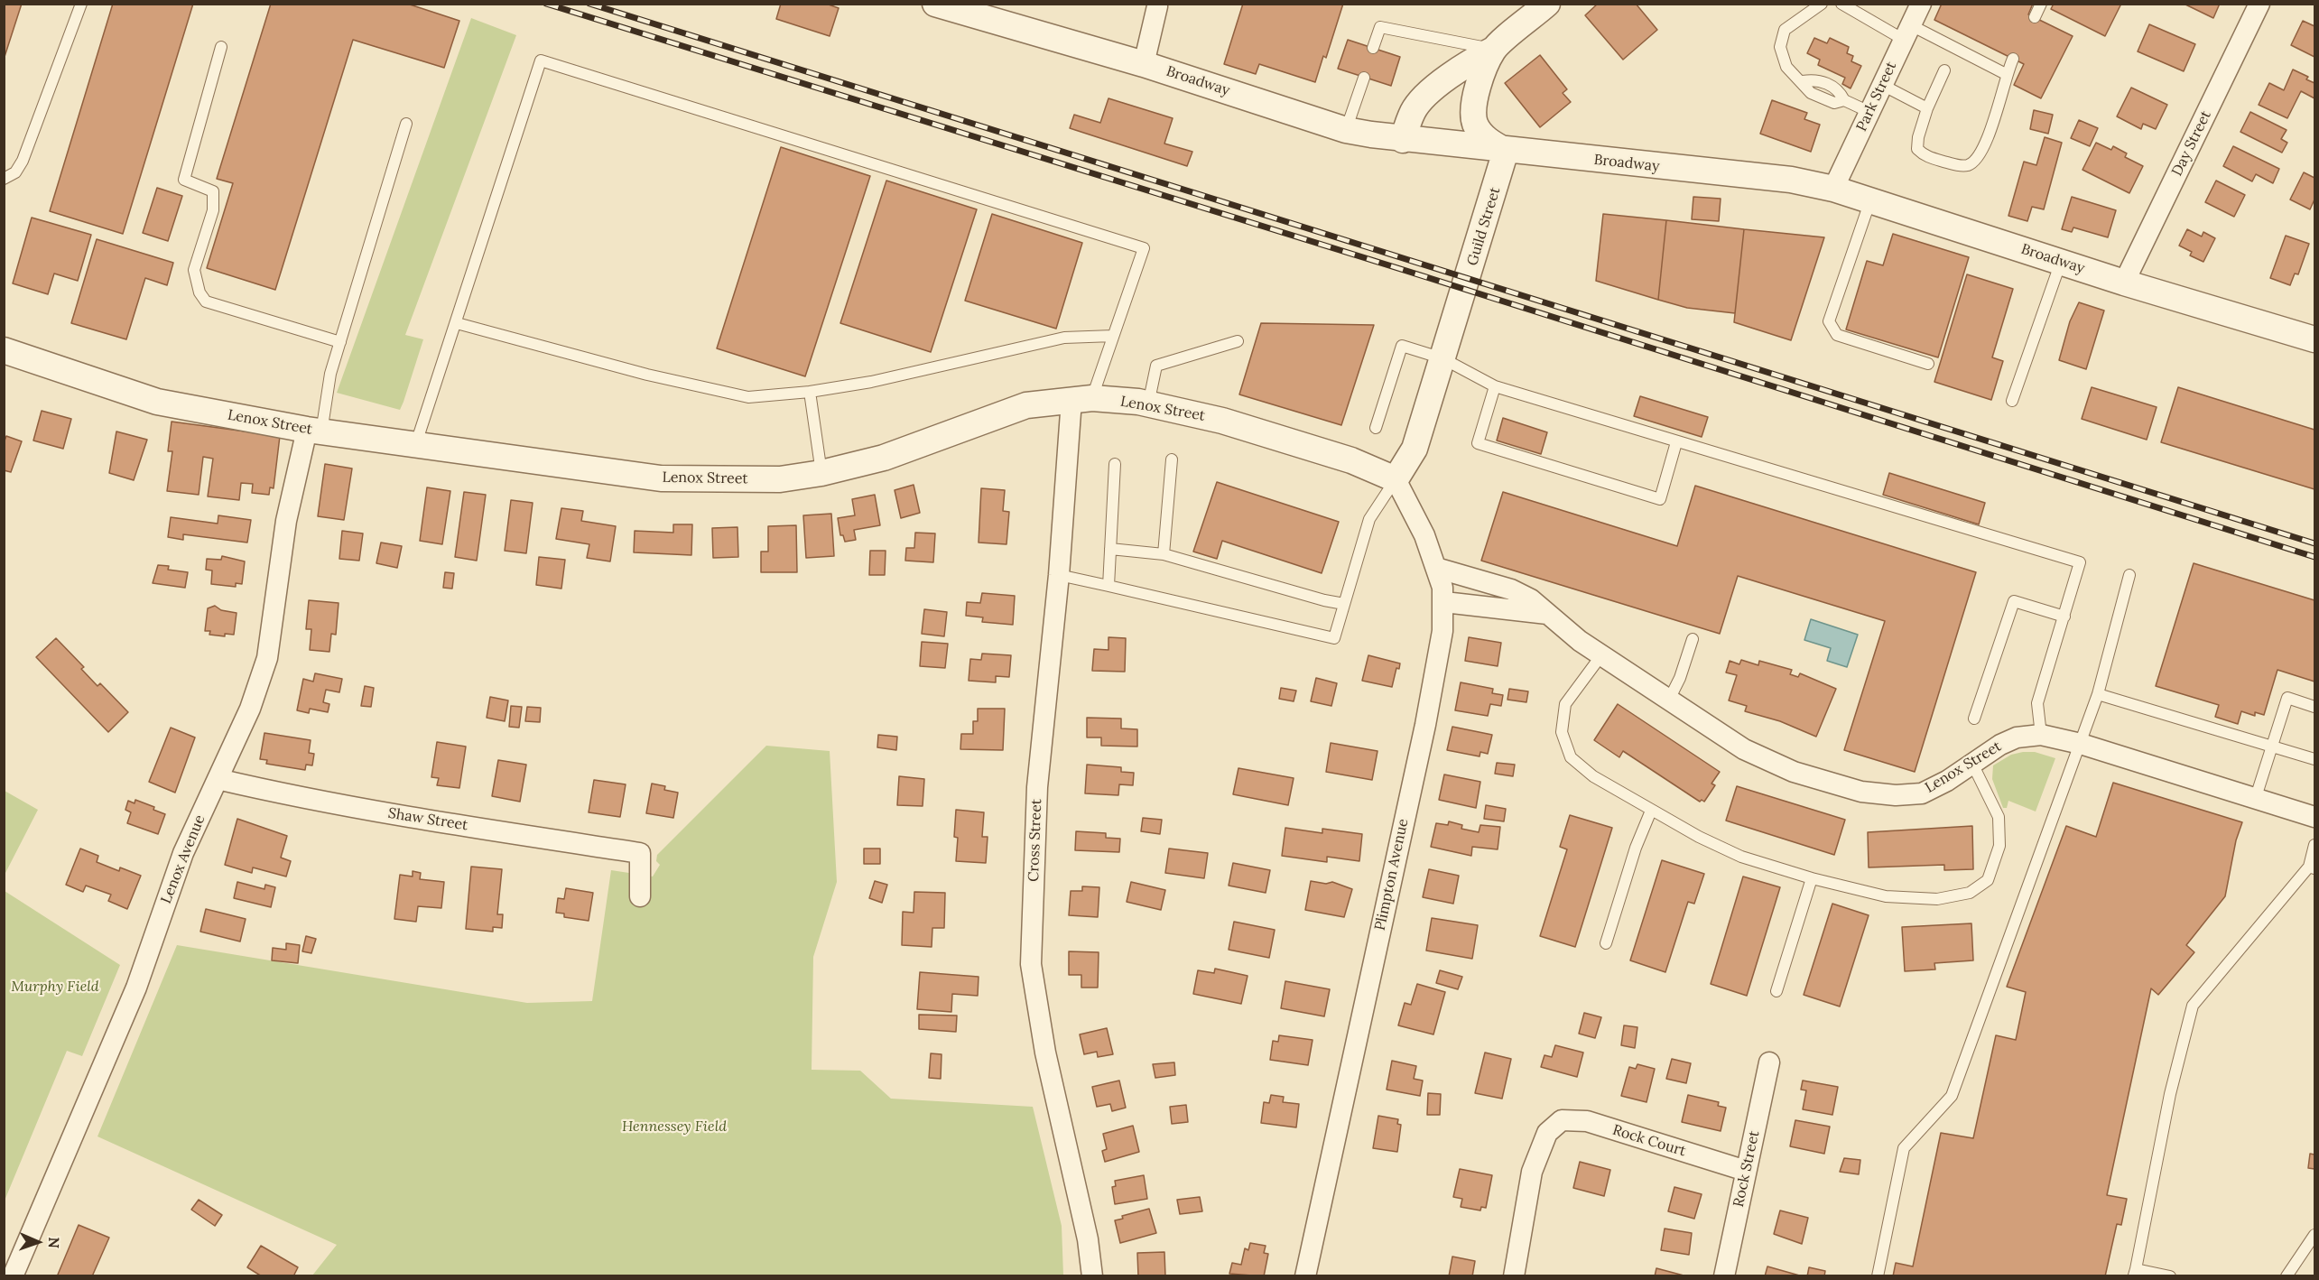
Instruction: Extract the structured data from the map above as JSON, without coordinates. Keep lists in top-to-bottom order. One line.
{"streets":{"street":["Broadway","Park Street","Day Street","Guild Street","Lenox Street","Shaw Street","Cross Street","Lenox Avenue","Plimpton Avenue","Rock Court","Rock Street"]},"crossings":[["Broadway","Park Street"],["Broadway","Day Street"],["Broadway","Guild Street"],["Guild Street","Lenox Street"],["Guild Street","Plimpton Avenue"],["Lenox Street","Cross Street"],["Lenox Street","Lenox Avenue"],["Lenox Street","Plimpton Avenue"],["Shaw Street","Lenox Avenue"],["Rock Court","Rock Street"]],"parks":["Murphy Field","Hennessey Field"],"north":"right"}
